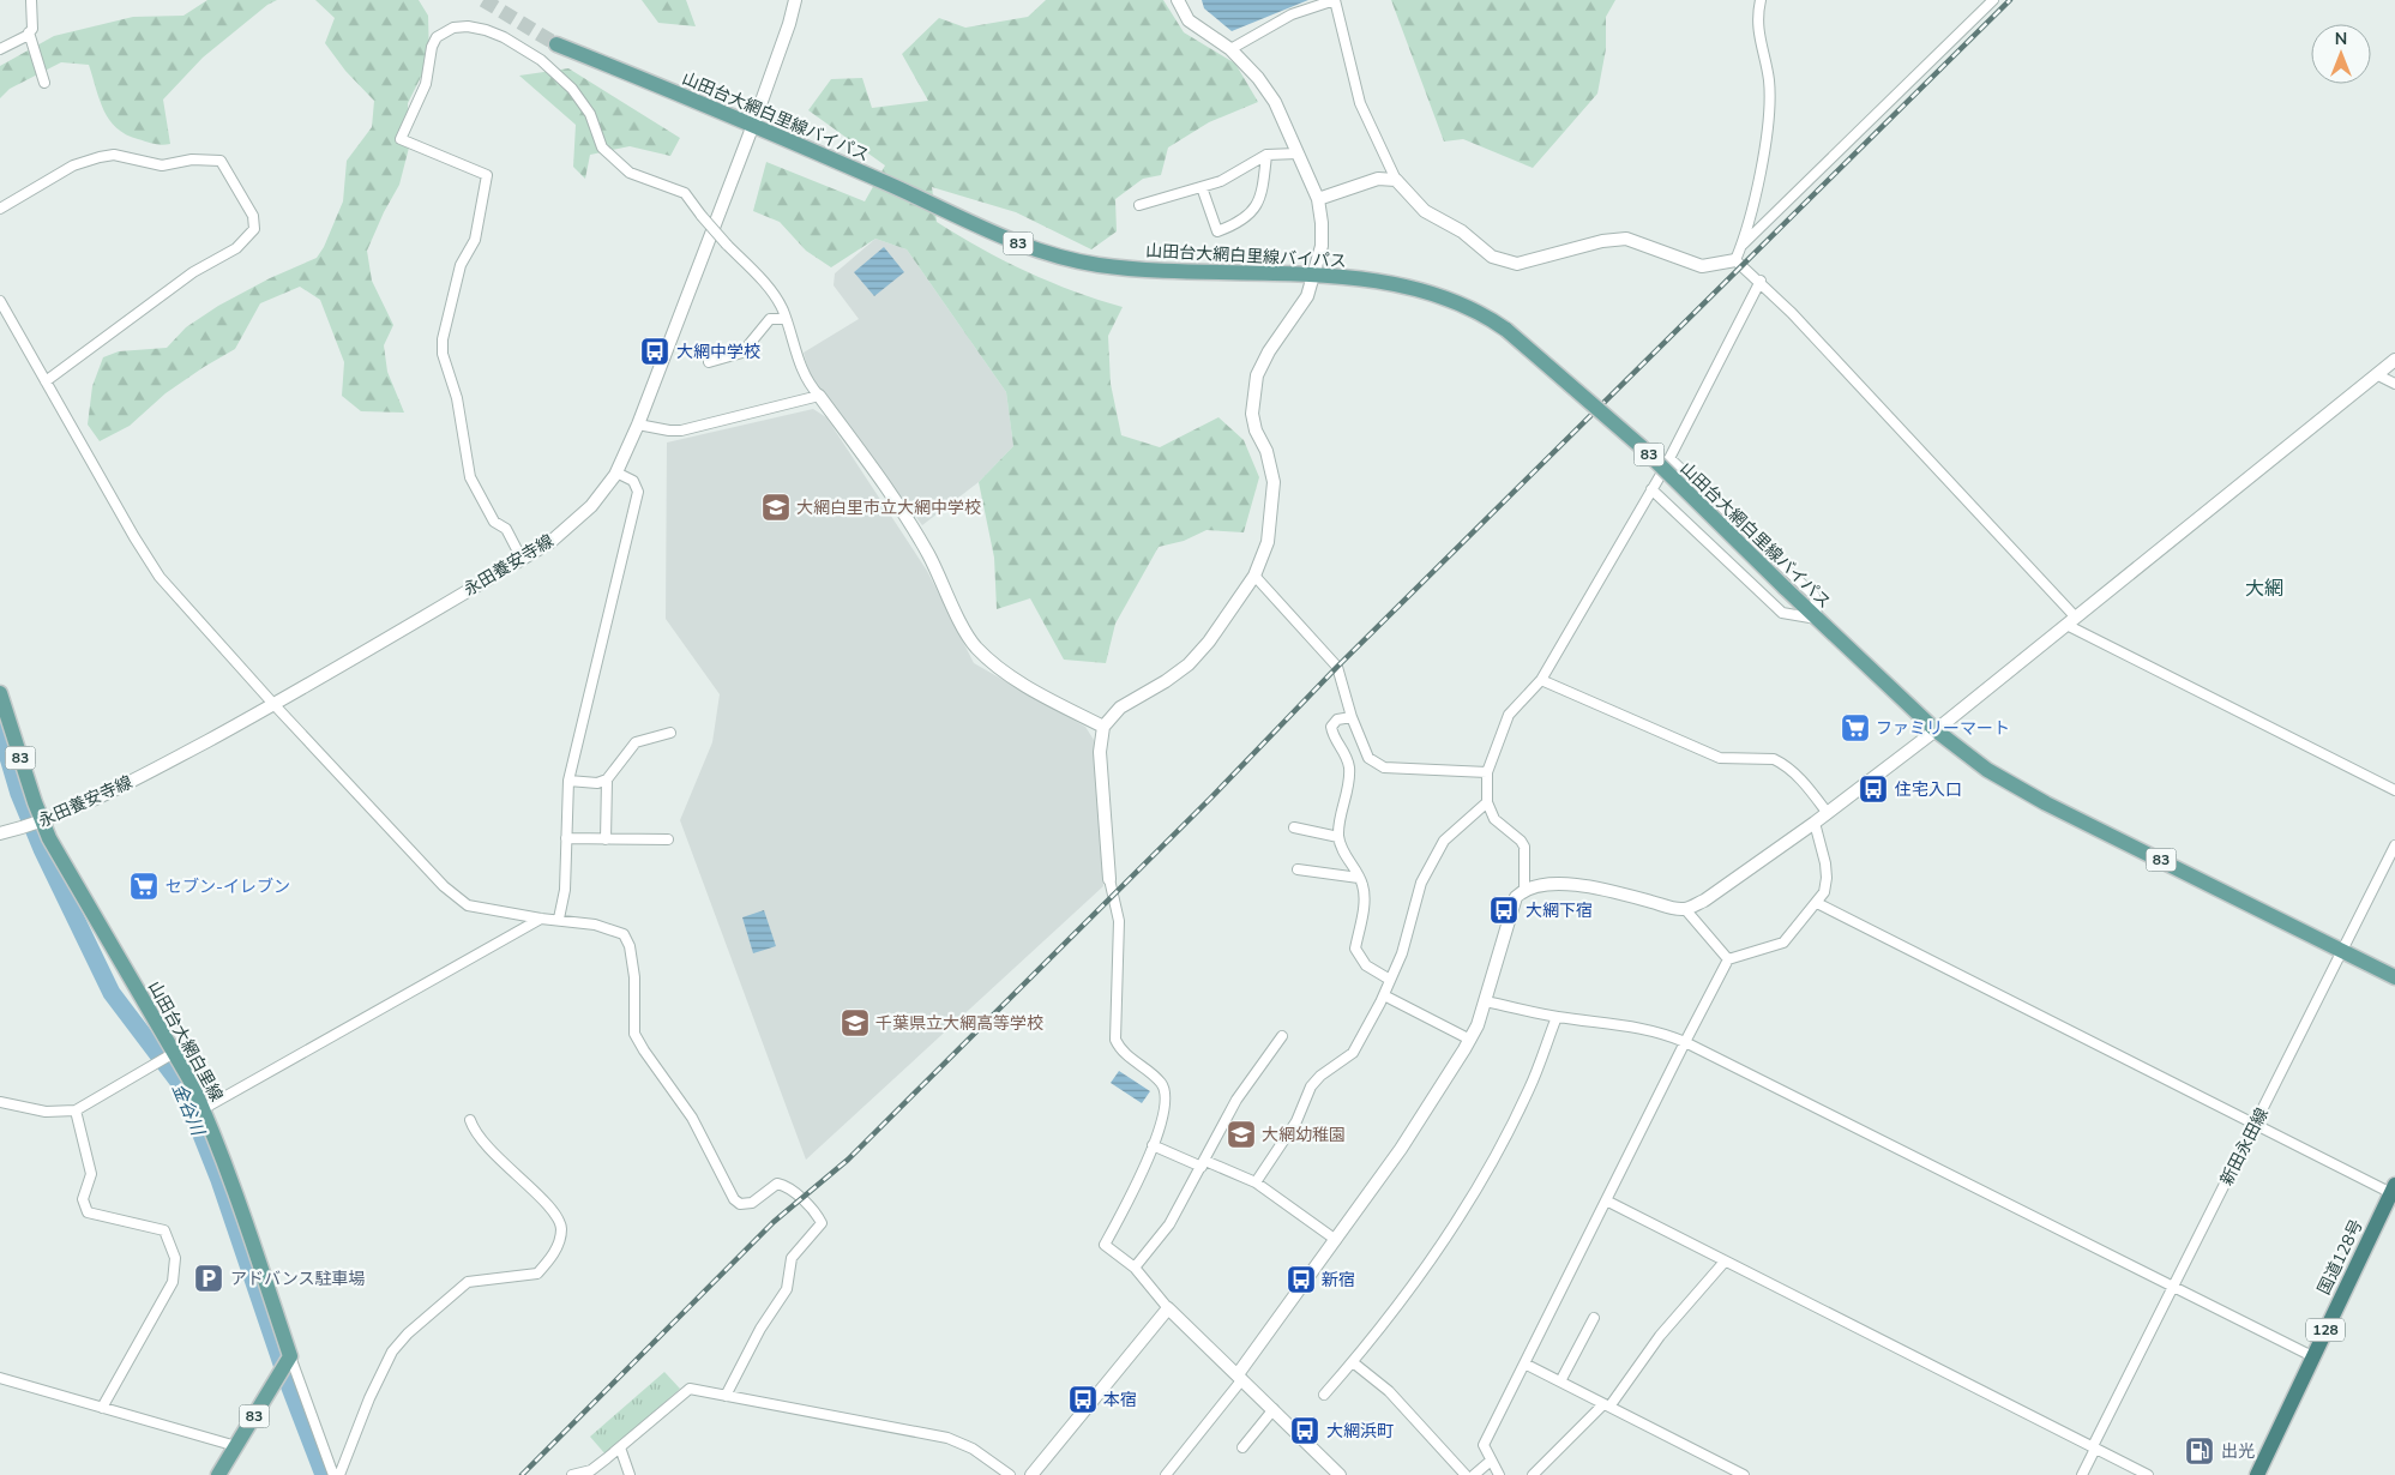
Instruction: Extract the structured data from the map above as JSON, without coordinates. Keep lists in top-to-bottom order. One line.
{"streets":{"highway":["国道128号","128"],"main road":["山田台大網白里線バイパス","83","山田台大網白里線"],"street":["永田養安寺線","新田永田線"]},"crossings":[["山田台大網白里線バイパス","永田養安寺線"],["山田台大網白里線バイパス","新田永田線"],["83","山田台大網白里線"],["永田養安寺線","山田台大網白里線"]],"districts":["大網"],"water":["金谷川"],"places":{"bus stop":["大網中学校","住宅入口","大網下宿","新宿","本宿","大網浜町"],"school or university":["大網白里市立大網中学校","千葉県立大網高等学校","大網幼稚園"],"supermarket":["ファミリーマート","セブン-イレブン"],"parking":["アドバンス駐車場"],"fuel station":["出光"]},"north":"top"}
